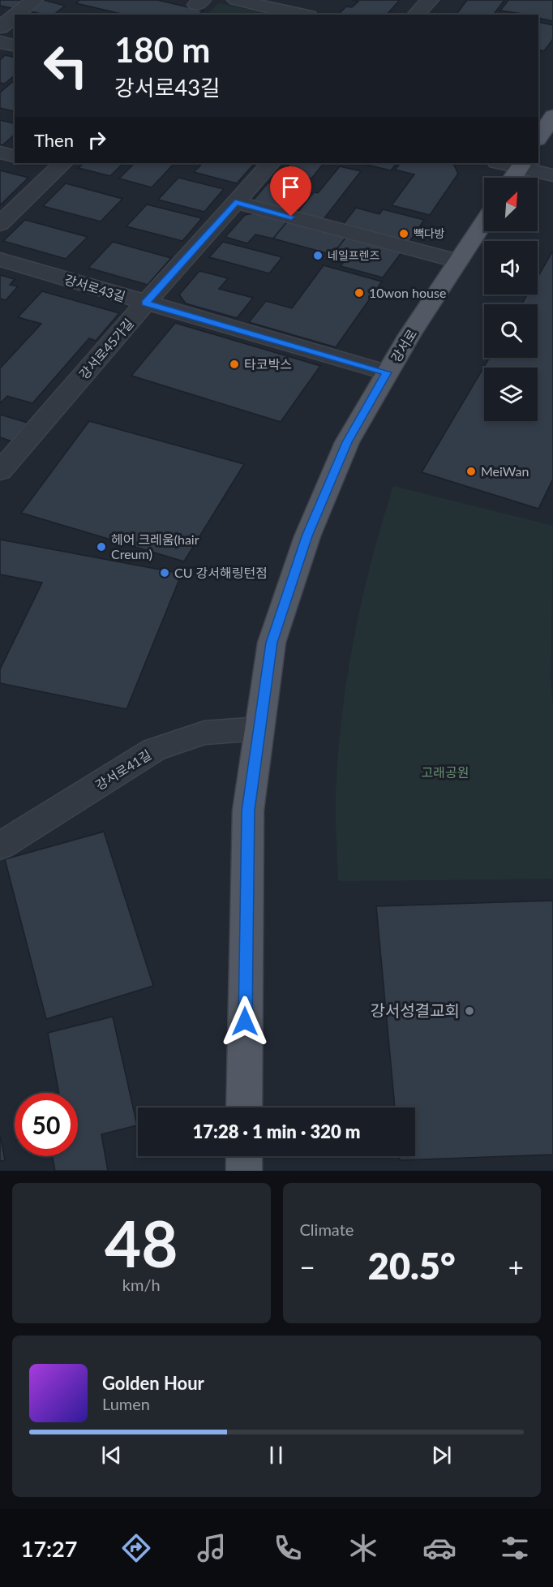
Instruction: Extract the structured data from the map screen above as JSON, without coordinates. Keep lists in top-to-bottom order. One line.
{"streets":{"main road":["강서로"],"street":["강서로43길","강서로45가길","강서로41길"]},"crossings":[["강서로43길","강서로"],["강서로43길","강서로45가길"],["강서로","강서로41길"]],"parks":["고래공원"],"places":["빽다방","네일프렌즈","10won house","타코박스","MeiWan","헤어 크레움(hair Creum)","CU 강서해링턴점","강서성결교회"],"north":"top right","page":{"turn":["180 m","강서로43길"],"then":"Then","limit":"50","trip":"17:28 · 1 min · 320 m","tile":[["48","km/h"],"Climate"],"heat":["−","20.5°","+"],"song":["Golden Hour","Lumen"],"tabs":"17:27"}}
